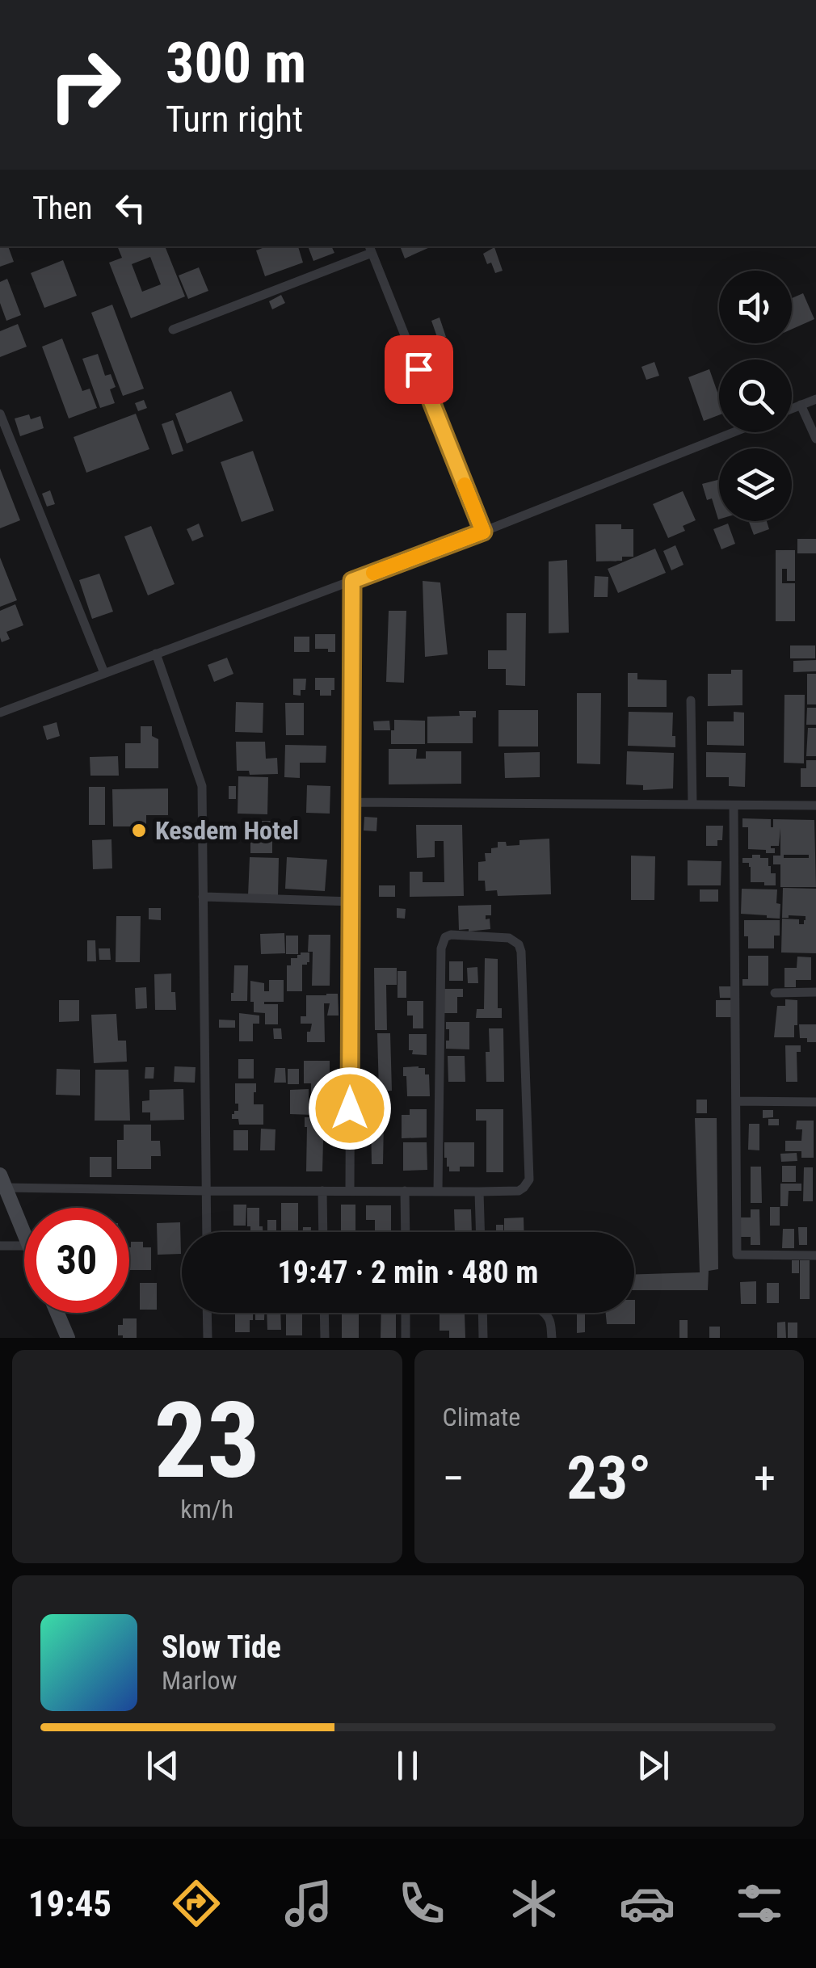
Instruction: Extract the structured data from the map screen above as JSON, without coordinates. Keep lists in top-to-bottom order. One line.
{"places":["Kesdem Hotel"],"page":{"turn":["300 m","Turn right"],"then":"Then","limit":"30","trip":"19:47 · 2 min · 480 m","tile":[["23","km/h"],"Climate"],"heat":["−","23°","+"],"song":["Slow Tide","Marlow"],"tabs":"19:45"}}
